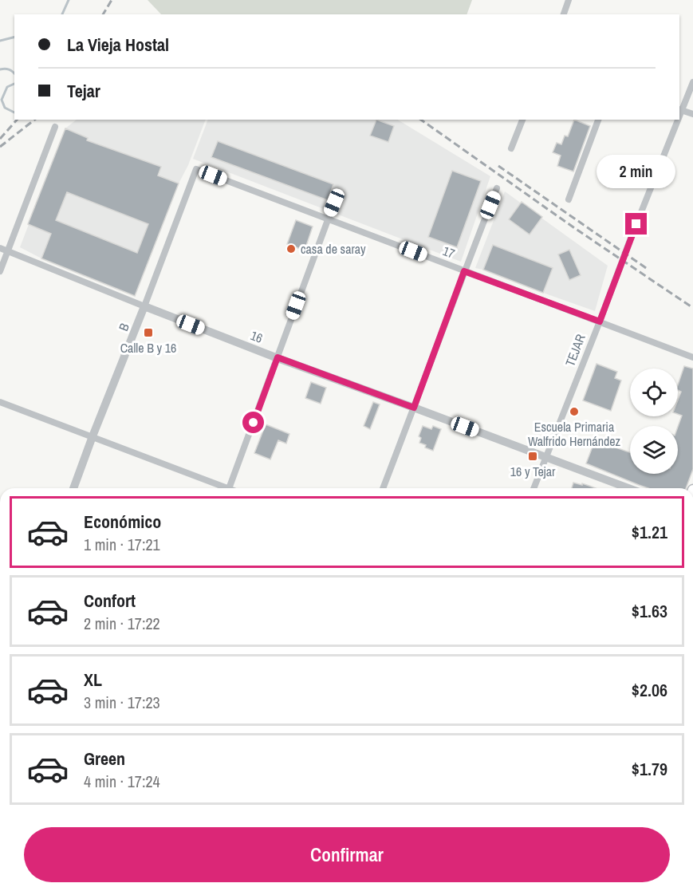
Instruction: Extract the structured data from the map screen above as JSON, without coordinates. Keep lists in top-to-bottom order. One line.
{"streets":{"street":["17","B","16","TEJAR"]},"crossings":[["17","B"],["17","TEJAR"],["B","16"],["16","TEJAR"]],"places":{"other":["casa de saray","Escuela Primaria Walfrido Hernández"],"transit":["Calle B y 16","16 y Tejar"]},"page":{"banner":["La Vieja Hostal","Tejar"],"bubble":"2 min","list":[{"name":"Económico","note":"1 min · 17:21","value":"$1.21"},{"name":"Confort","note":"2 min · 17:22","value":"$1.63"},{"name":"XL","note":"3 min · 17:23","value":"$2.06"},{"name":"Green","note":"4 min · 17:24","value":"$1.79"}],"buttons":"Confirmar"}}
